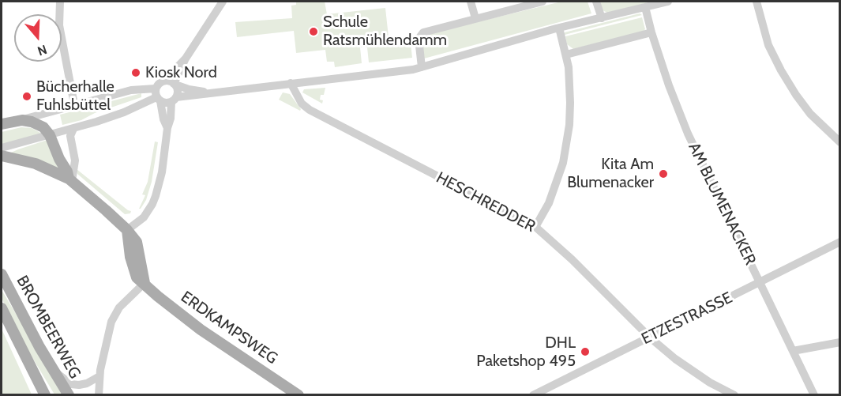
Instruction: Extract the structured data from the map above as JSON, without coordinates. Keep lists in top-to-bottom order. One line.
{"streets":{"main road":["BROMBEERWEG","ERDKAMPSWEG"],"street":["HESCHREDDER","AM BLUMENACKER","ETZESTRASSE"]},"crossings":[["HESCHREDDER","ETZESTRASSE"],["AM BLUMENACKER","ETZESTRASSE"]],"places":["Schule Ratsmühlendamm","Kiosk Nord","Bücherhalle Fuhlsbüttel","Kita Am Blumenacker","DHL Paketshop 495"],"north":"bottom"}
